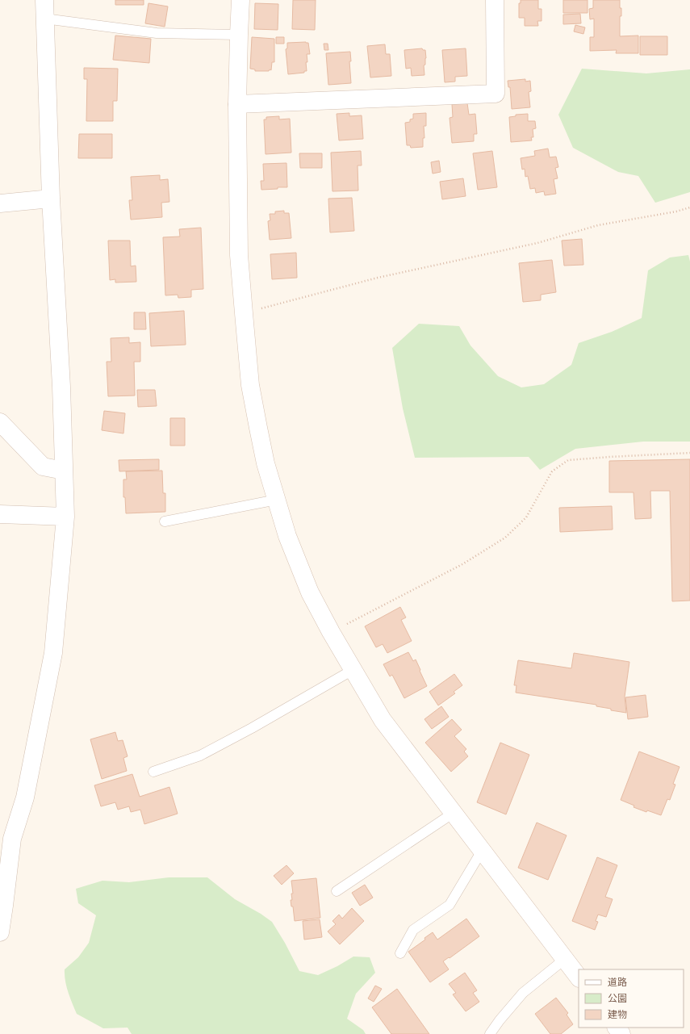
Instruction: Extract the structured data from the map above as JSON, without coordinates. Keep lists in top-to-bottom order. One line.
{"legend":["道路","公園","建物"]}
